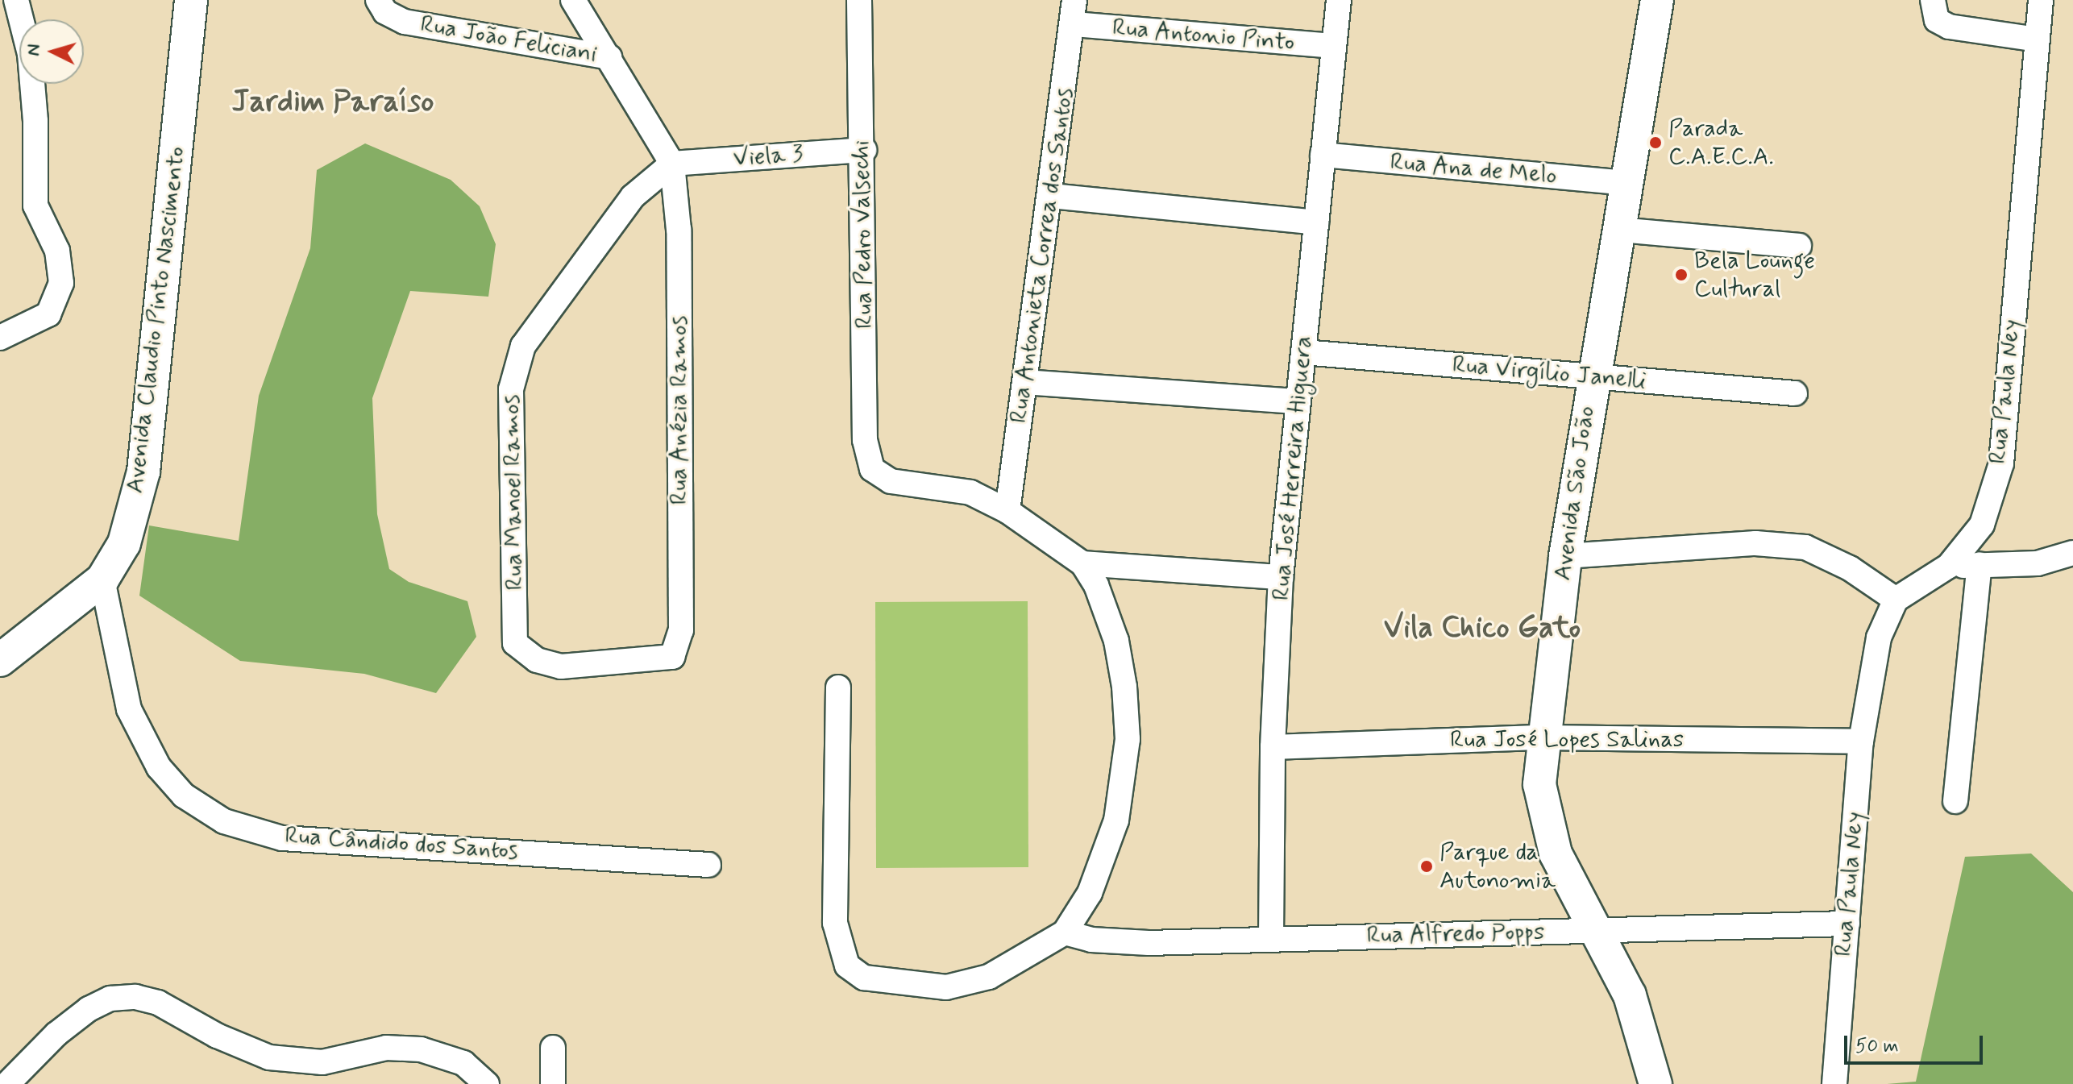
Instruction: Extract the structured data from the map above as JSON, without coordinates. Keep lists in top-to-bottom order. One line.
{"streets":{"main road":["Avenida Claudio Pinto Nascimento","Avenida São João"],"street":["Rua Antonio Pinto","Rua João Feliciani","Viela 3","Rua Ana de Melo","Rua Pedro Valsechi","Rua Antonieta Correa dos Santos","Rua Virgílio Janelli","Rua Paula Ney","Rua Anézia Ramos","Rua José Herreira Higuera","Rua Manoel Ramos","Rua José Lopes Salinas","Rua Cândido dos Santos","Rua Alfredo Popps"]},"crossings":[["Rua Antonio Pinto","Rua Antonieta Correa dos Santos"],["Rua Antonio Pinto","Rua José Herreira Higuera"],["Viela 3","Rua Pedro Valsechi"],["Viela 3","Rua Anézia Ramos"],["Viela 3","Rua Manoel Ramos"],["Rua Ana de Melo","Rua José Herreira Higuera"],["Rua Ana de Melo","Avenida São João"],["Rua Pedro Valsechi","Rua Antonieta Correa dos Santos"],["Avenida Claudio Pinto Nascimento","Rua Cândido dos Santos"],["Rua Virgílio Janelli","Rua José Herreira Higuera"],["Rua Virgílio Janelli","Avenida São João"],["Rua Paula Ney","Rua José Lopes Salinas"],["Rua Paula Ney","Rua Alfredo Popps"],["Rua Anézia Ramos","Rua Manoel Ramos"],["Rua José Herreira Higuera","Rua José Lopes Salinas"],["Rua José Herreira Higuera","Rua Alfredo Popps"],["Avenida São João","Rua José Lopes Salinas"],["Avenida São João","Rua Alfredo Popps"]],"districts":["Jardim Paraíso","Vila Chico Gato"],"places":["Parada C.A.E.C.A.","Bela Lounge Cultural","Parque da Autonomia"],"scale_bar":"50 m","north":"left"}
